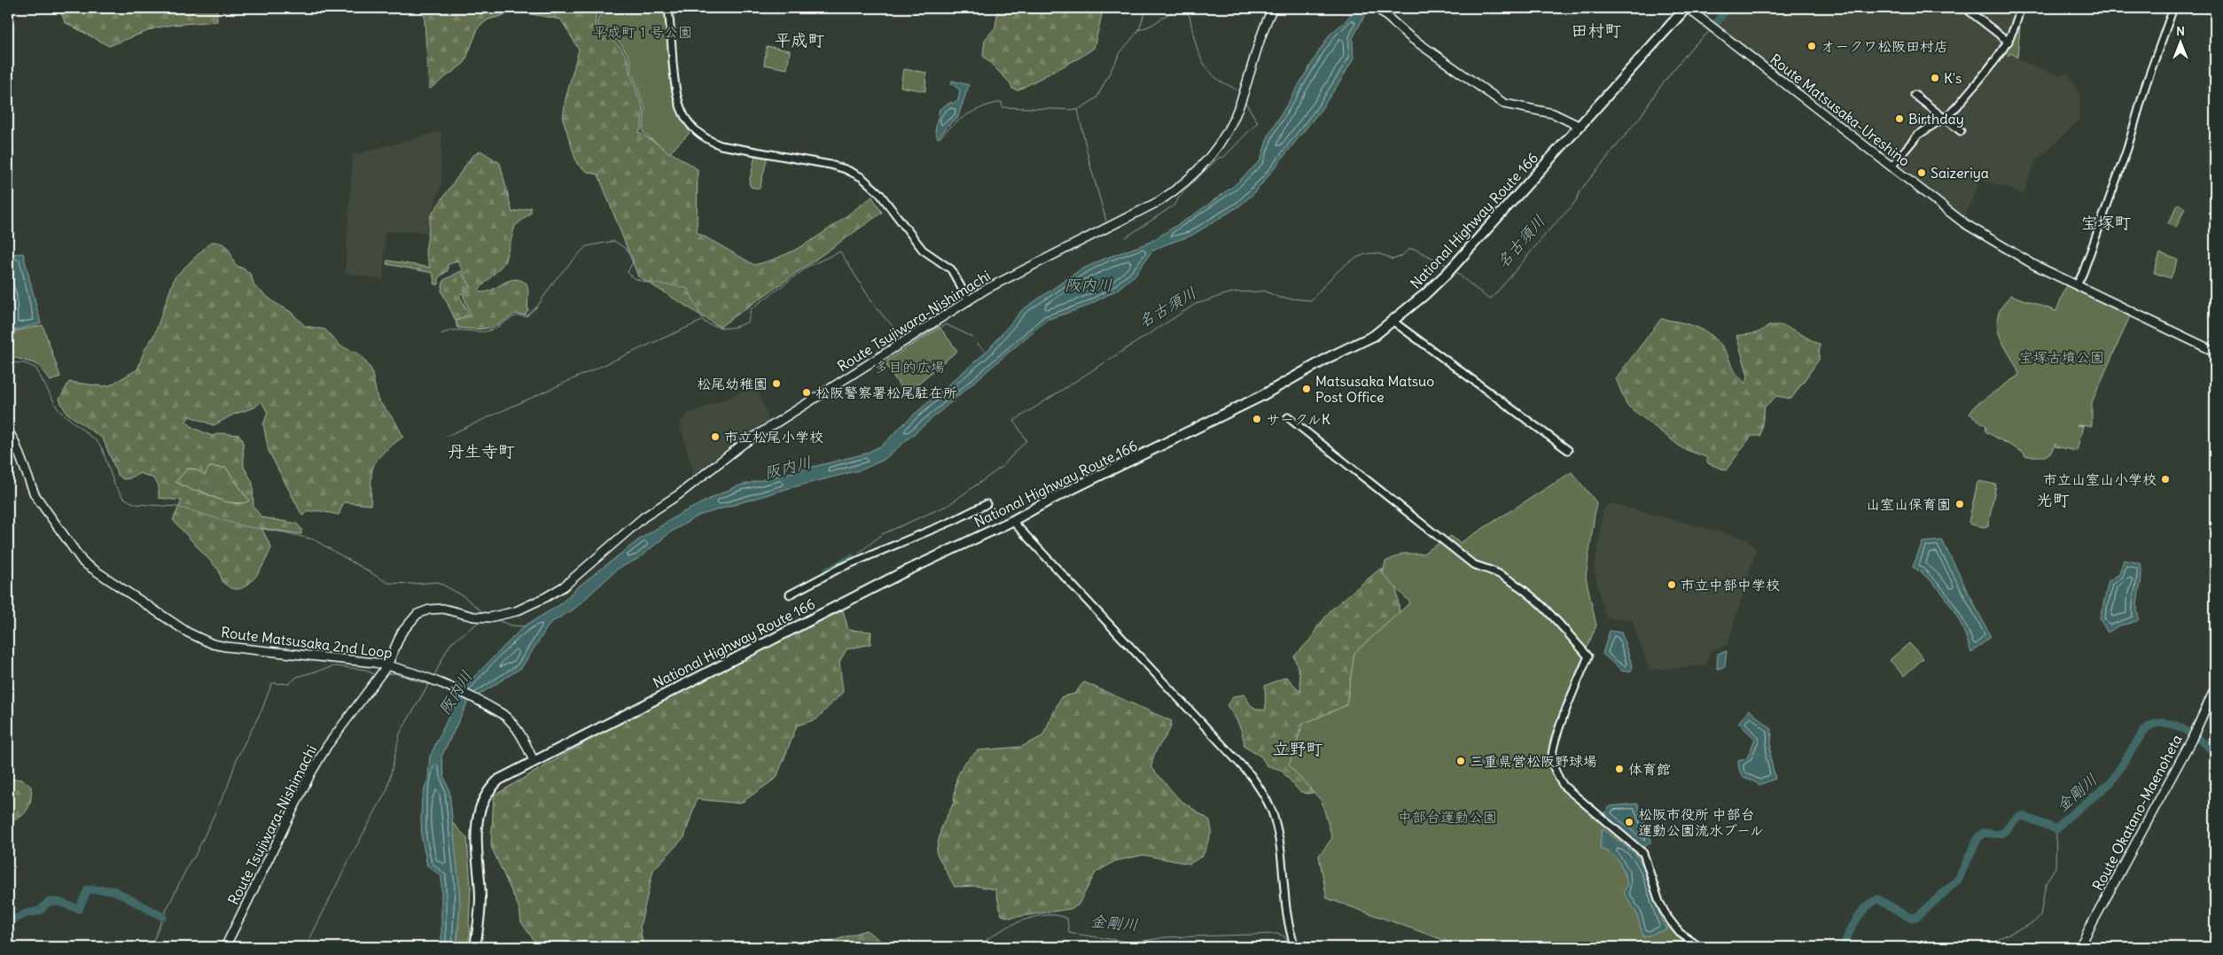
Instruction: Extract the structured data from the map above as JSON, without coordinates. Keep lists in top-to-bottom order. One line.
{"streets":{"highway":["National Highway Route 166"],"main road":["Route Matsusaka-Ureshino","Route Tsujiwara-Nishimachi","Route Matsusaka 2nd Loop","Route Okatano-Maenoheta"]},"crossings":[["Route Matsusaka-Ureshino","National Highway Route 166"],["National Highway Route 166","Route Matsusaka 2nd Loop"],["Route Tsujiwara-Nishimachi","Route Matsusaka 2nd Loop"]],"districts":["田村町","平成町","宝塚町","丹生寺町","光町","立野町"],"water":["名古須川","阪内川","金剛川"],"parks":["平成町１号公園","宝塚古墳公園","多目的広場","中部台運動公園"],"places":["オークワ松阪田村店","K's","Birthday","Saizeriya","松尾幼稚園","Matsusaka Matsuo Post Office","松阪警察署松尾駐在所","サークルK","市立松尾小学校","市立山室山小学校","山室山保育園","市立中部中学校","三重県営松阪野球場","体育館","松阪市役所 中部台 運動公園流水プール"],"north":"top"}
